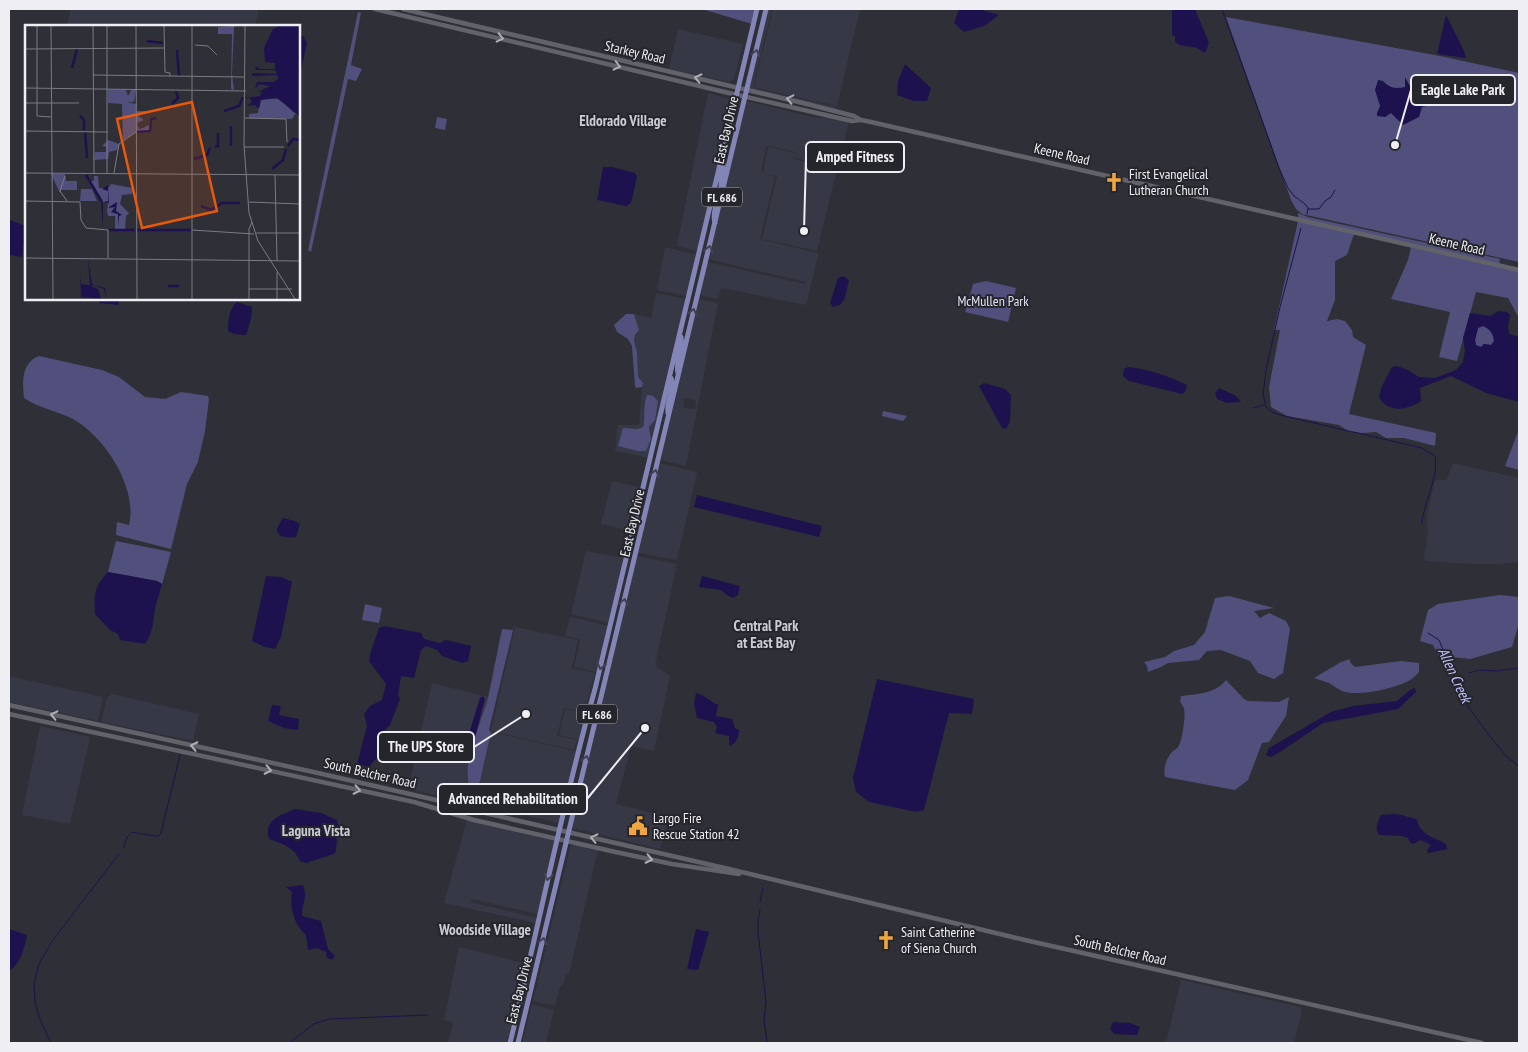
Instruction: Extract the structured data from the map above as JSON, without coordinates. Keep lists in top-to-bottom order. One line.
{"streets":{"main road":["Starkey Road","East Bay Drive","Keene Road","FL 686","South Belcher Road"]},"crossings":[["Starkey Road","East Bay Drive"],["Starkey Road","Keene Road"],["East Bay Drive","Keene Road"],["East Bay Drive","South Belcher Road"]],"districts":["Eldorado Village","Central Park at East Bay","Laguna Vista","Woodside Village"],"water":["Allen Creek"],"parks":["McMullen Park"],"places":{"other":["Eagle Lake Park","Amped Fitness","The UPS Store","Advanced Rehabilitation"],"church":["First Evangelical Lutheran Church","Saint Catherine of Siena Church"],"public building":["Largo Fire Rescue Station 42"]}}
